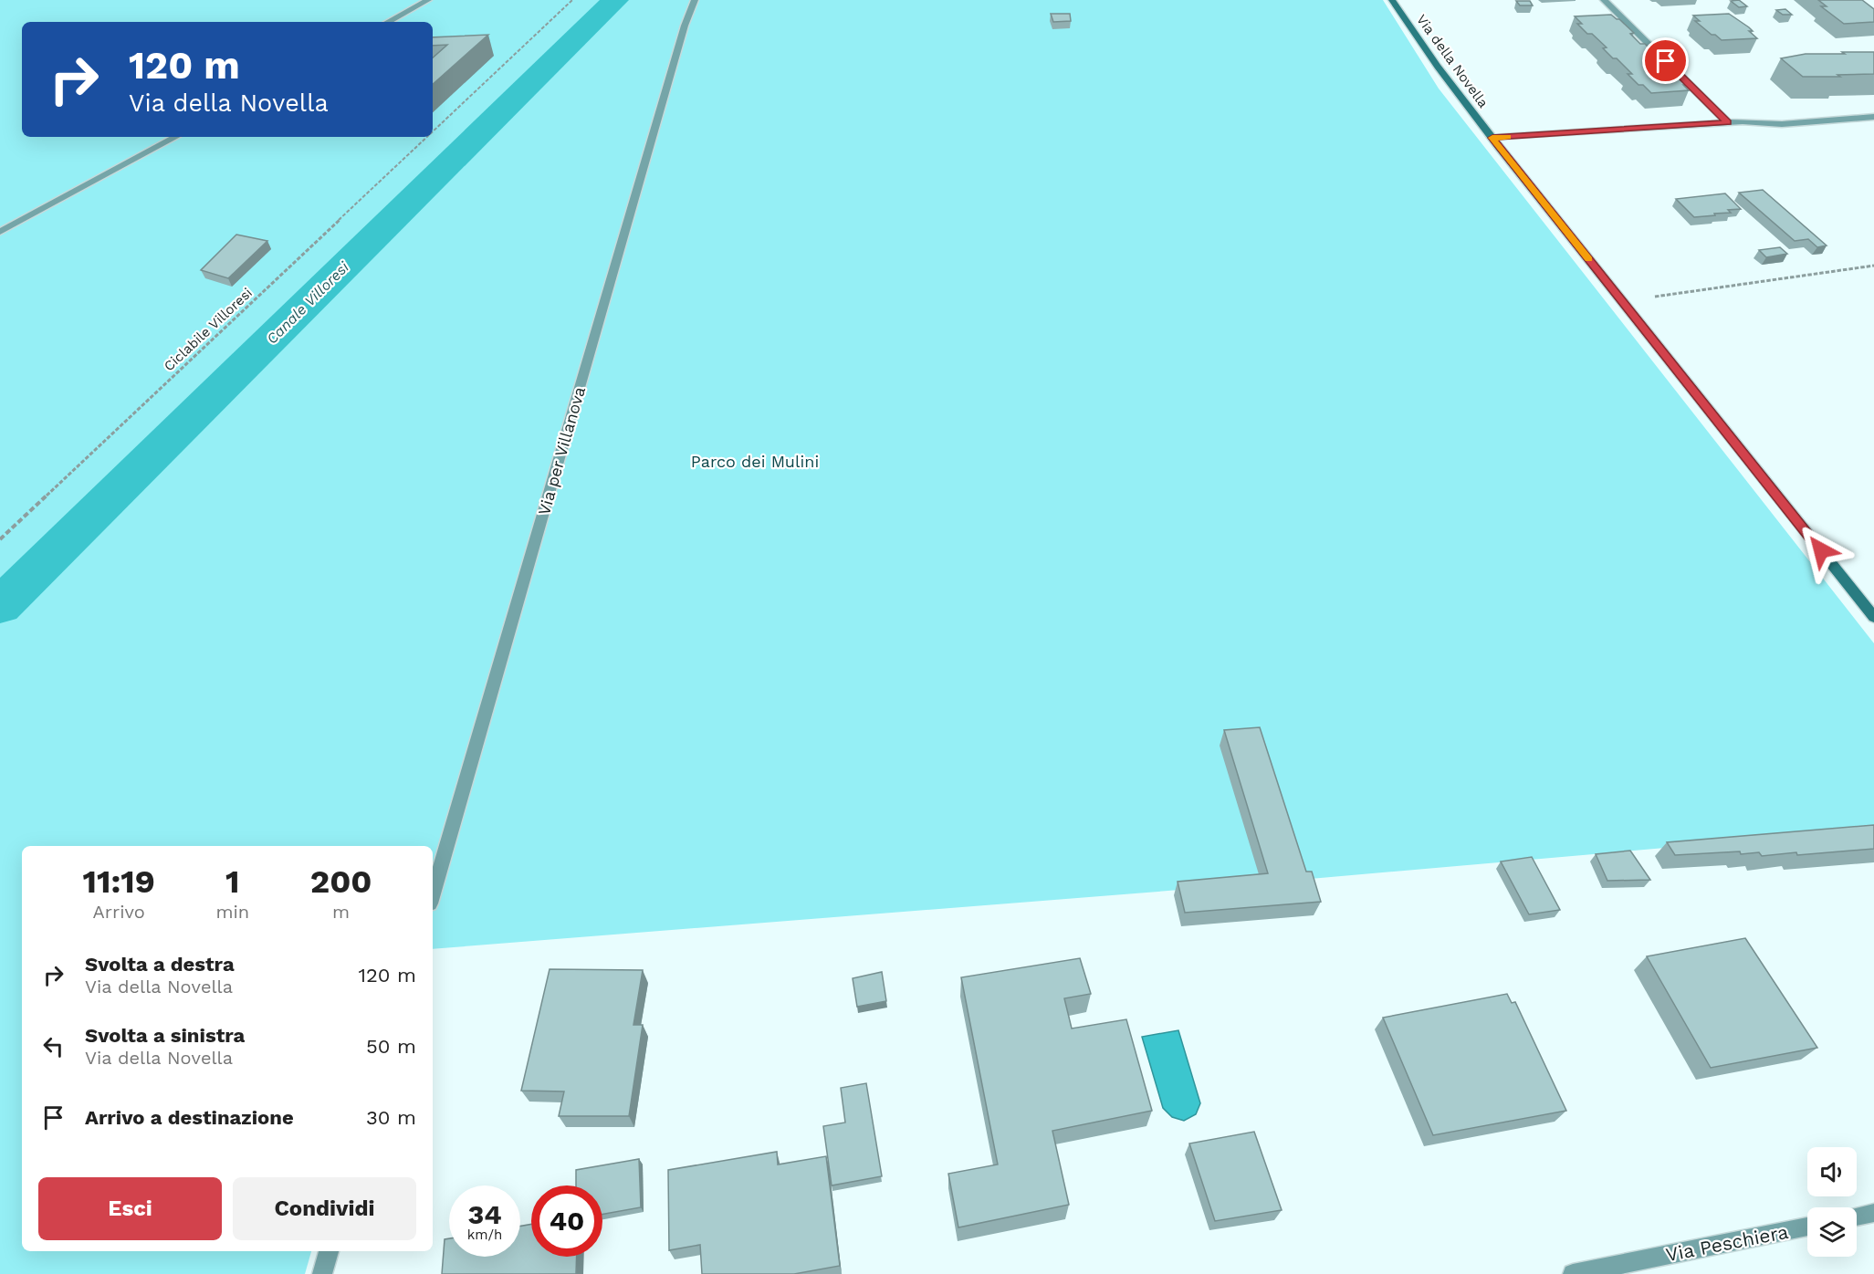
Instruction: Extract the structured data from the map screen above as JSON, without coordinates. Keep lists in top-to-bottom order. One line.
{"streets":{"street":["Via della Novella","Via per Villanova","Via Peschiera"],"path":["Ciclabile Villoresi"]},"water":["Canale Villoresi"],"parks":["Parco dei Mulini"],"page":{"turn":["120 m","Via della Novella"],"eta":["11:19","Arrivo","1","min","200","m"],"list":[{"name":"Svolta a destra","note":"Via della Novella","value":"120 m"},{"name":"Svolta a sinistra","note":"Via della Novella","value":"50 m"},{"name":"Arrivo a destinazione","value":"30 m"}],"buttons":["Esci","Condividi"],"speed":"34 km/h","limit":"40"}}
